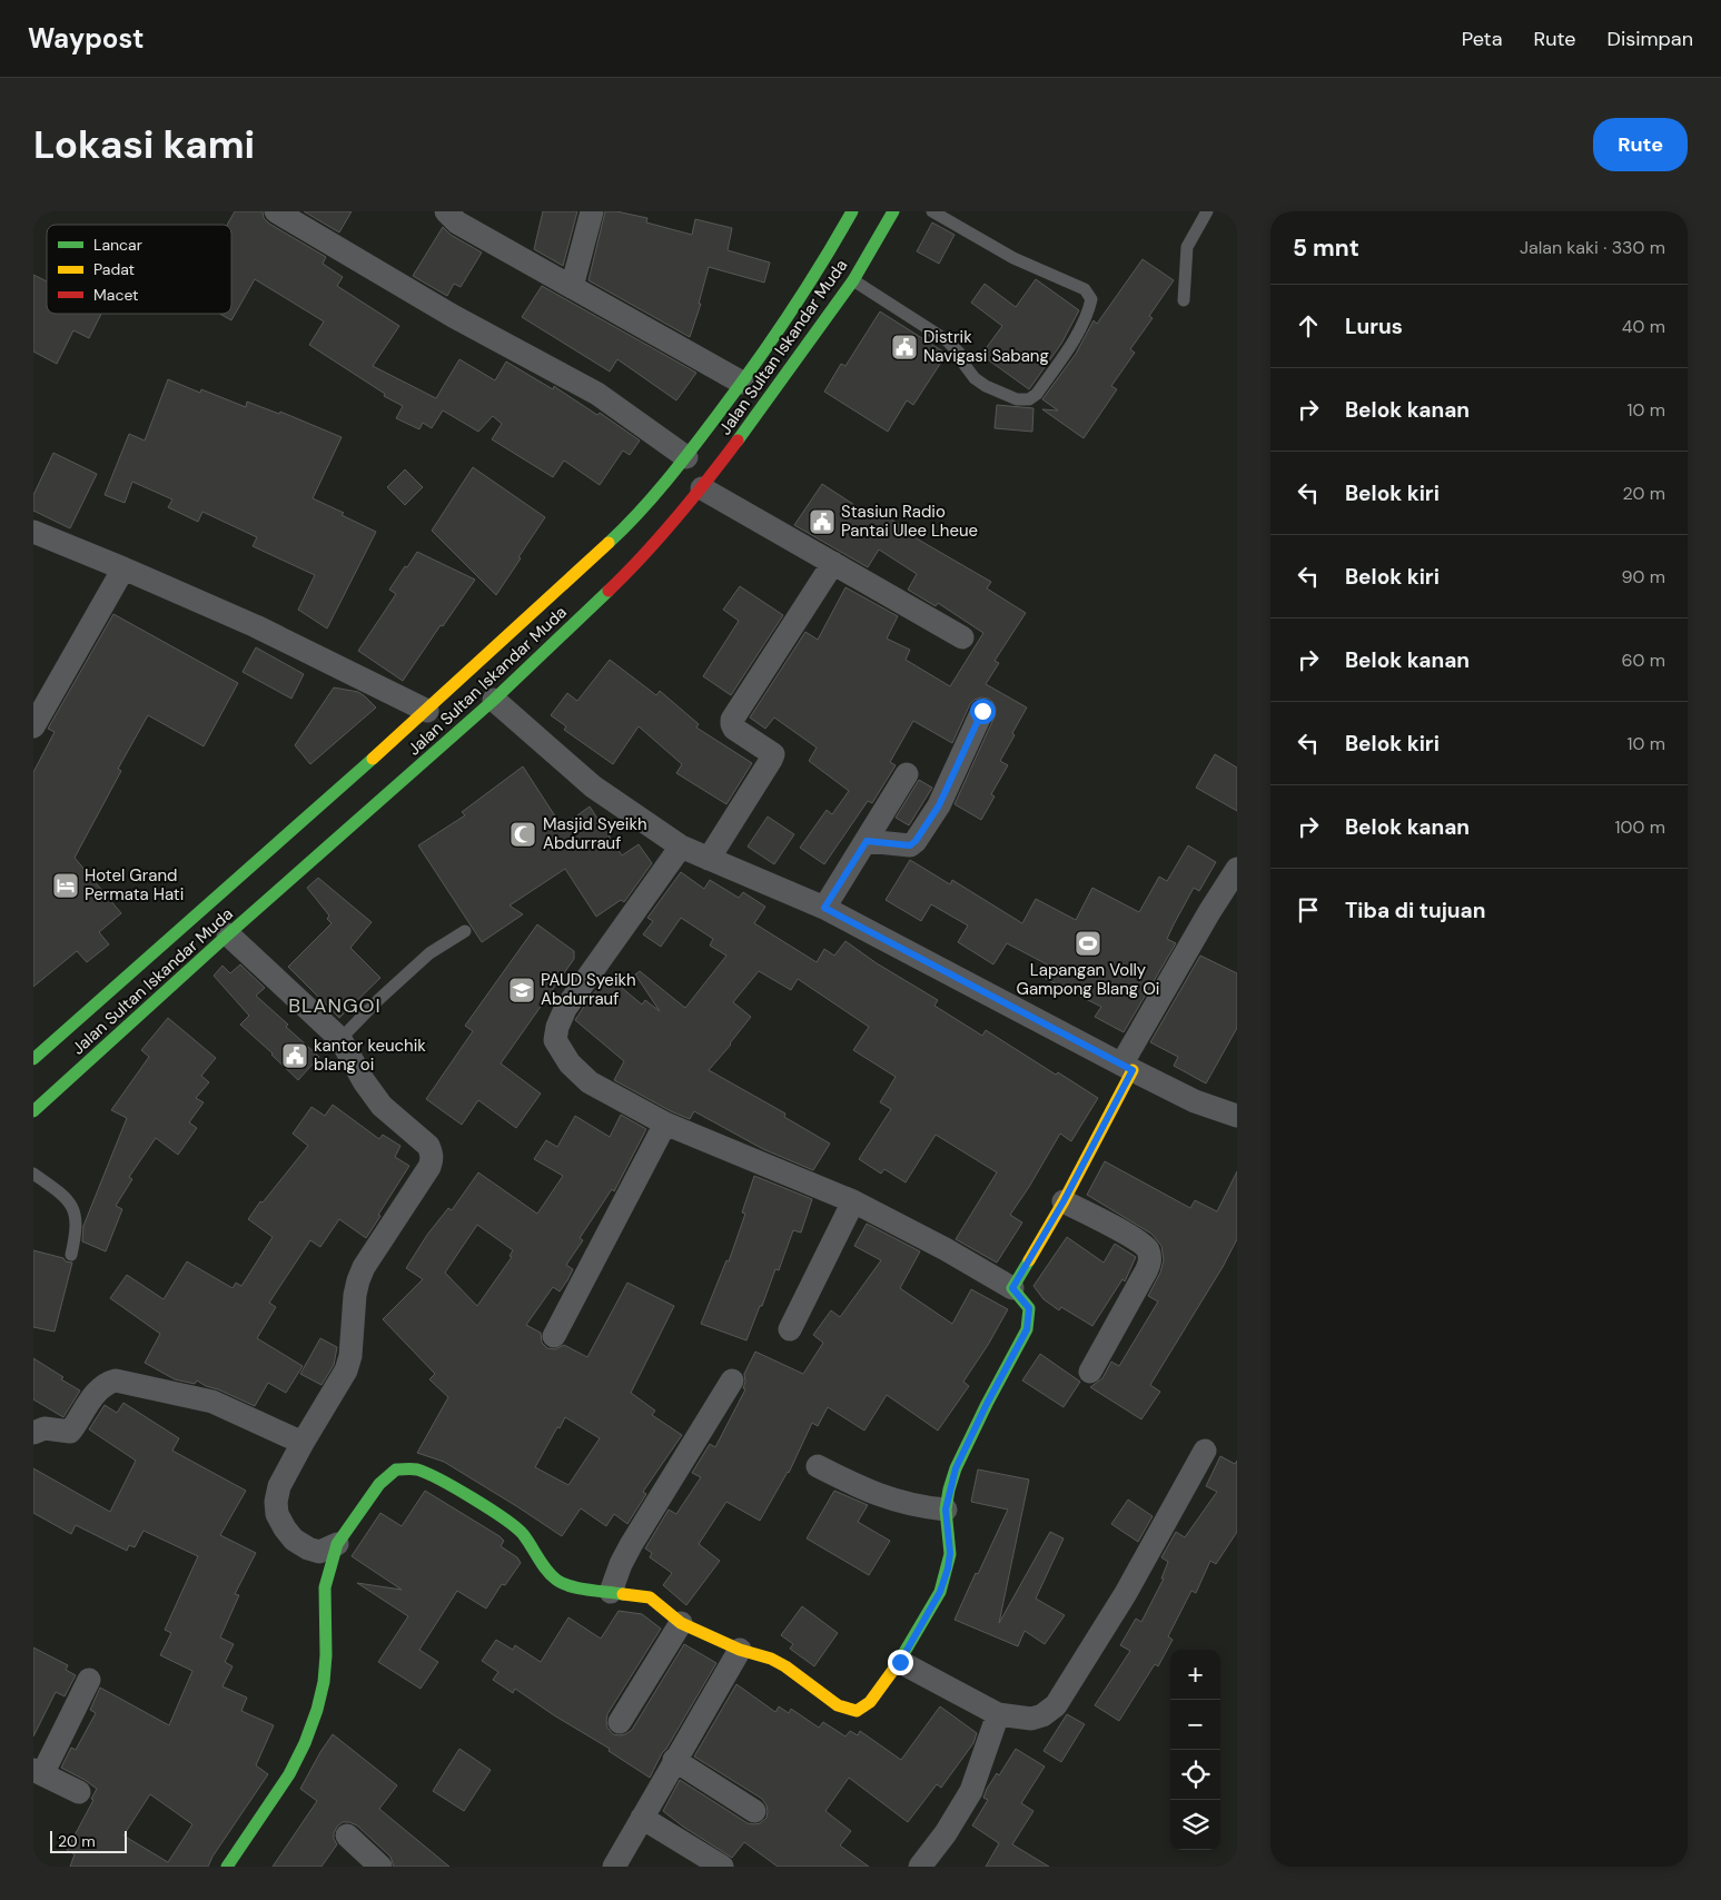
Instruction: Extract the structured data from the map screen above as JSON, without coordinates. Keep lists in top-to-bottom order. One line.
{"streets":{"main road":["Jalan Sultan Iskandar Muda"]},"districts":["BLANGOI"],"places":{"public building":["Distrik Navigasi Sabang","Stasiun Radio Pantai Ulee Lheue","kantor keuchik blang oi"],"mosque":["Masjid Syeikh Abdurrauf"],"hotel":["Hotel Grand Permata Hati"],"sports":["Lapangan Volly Gampong Blang Oi"],"school or university":["PAUD Syeikh Abdurrauf"]},"legend":["Lancar","Padat","Macet"],"scale_bar":"20 m","page":{"header":"Waypost","nav":["Peta","Rute","Disimpan"],"buttons":"Rute","title":"Lokasi kami","heading":["5 mnt","Jalan kaki · 330 m"],"list":[["Lurus","40 m"],["Belok kanan","10 m"],["Belok kiri","20 m"],["Belok kiri","90 m"],["Belok kanan","60 m"],["Belok kiri","10 m"],["Belok kanan","100 m"],"Tiba di tujuan"],"map_buttons":["+","−"],"scale":"20 m"}}
